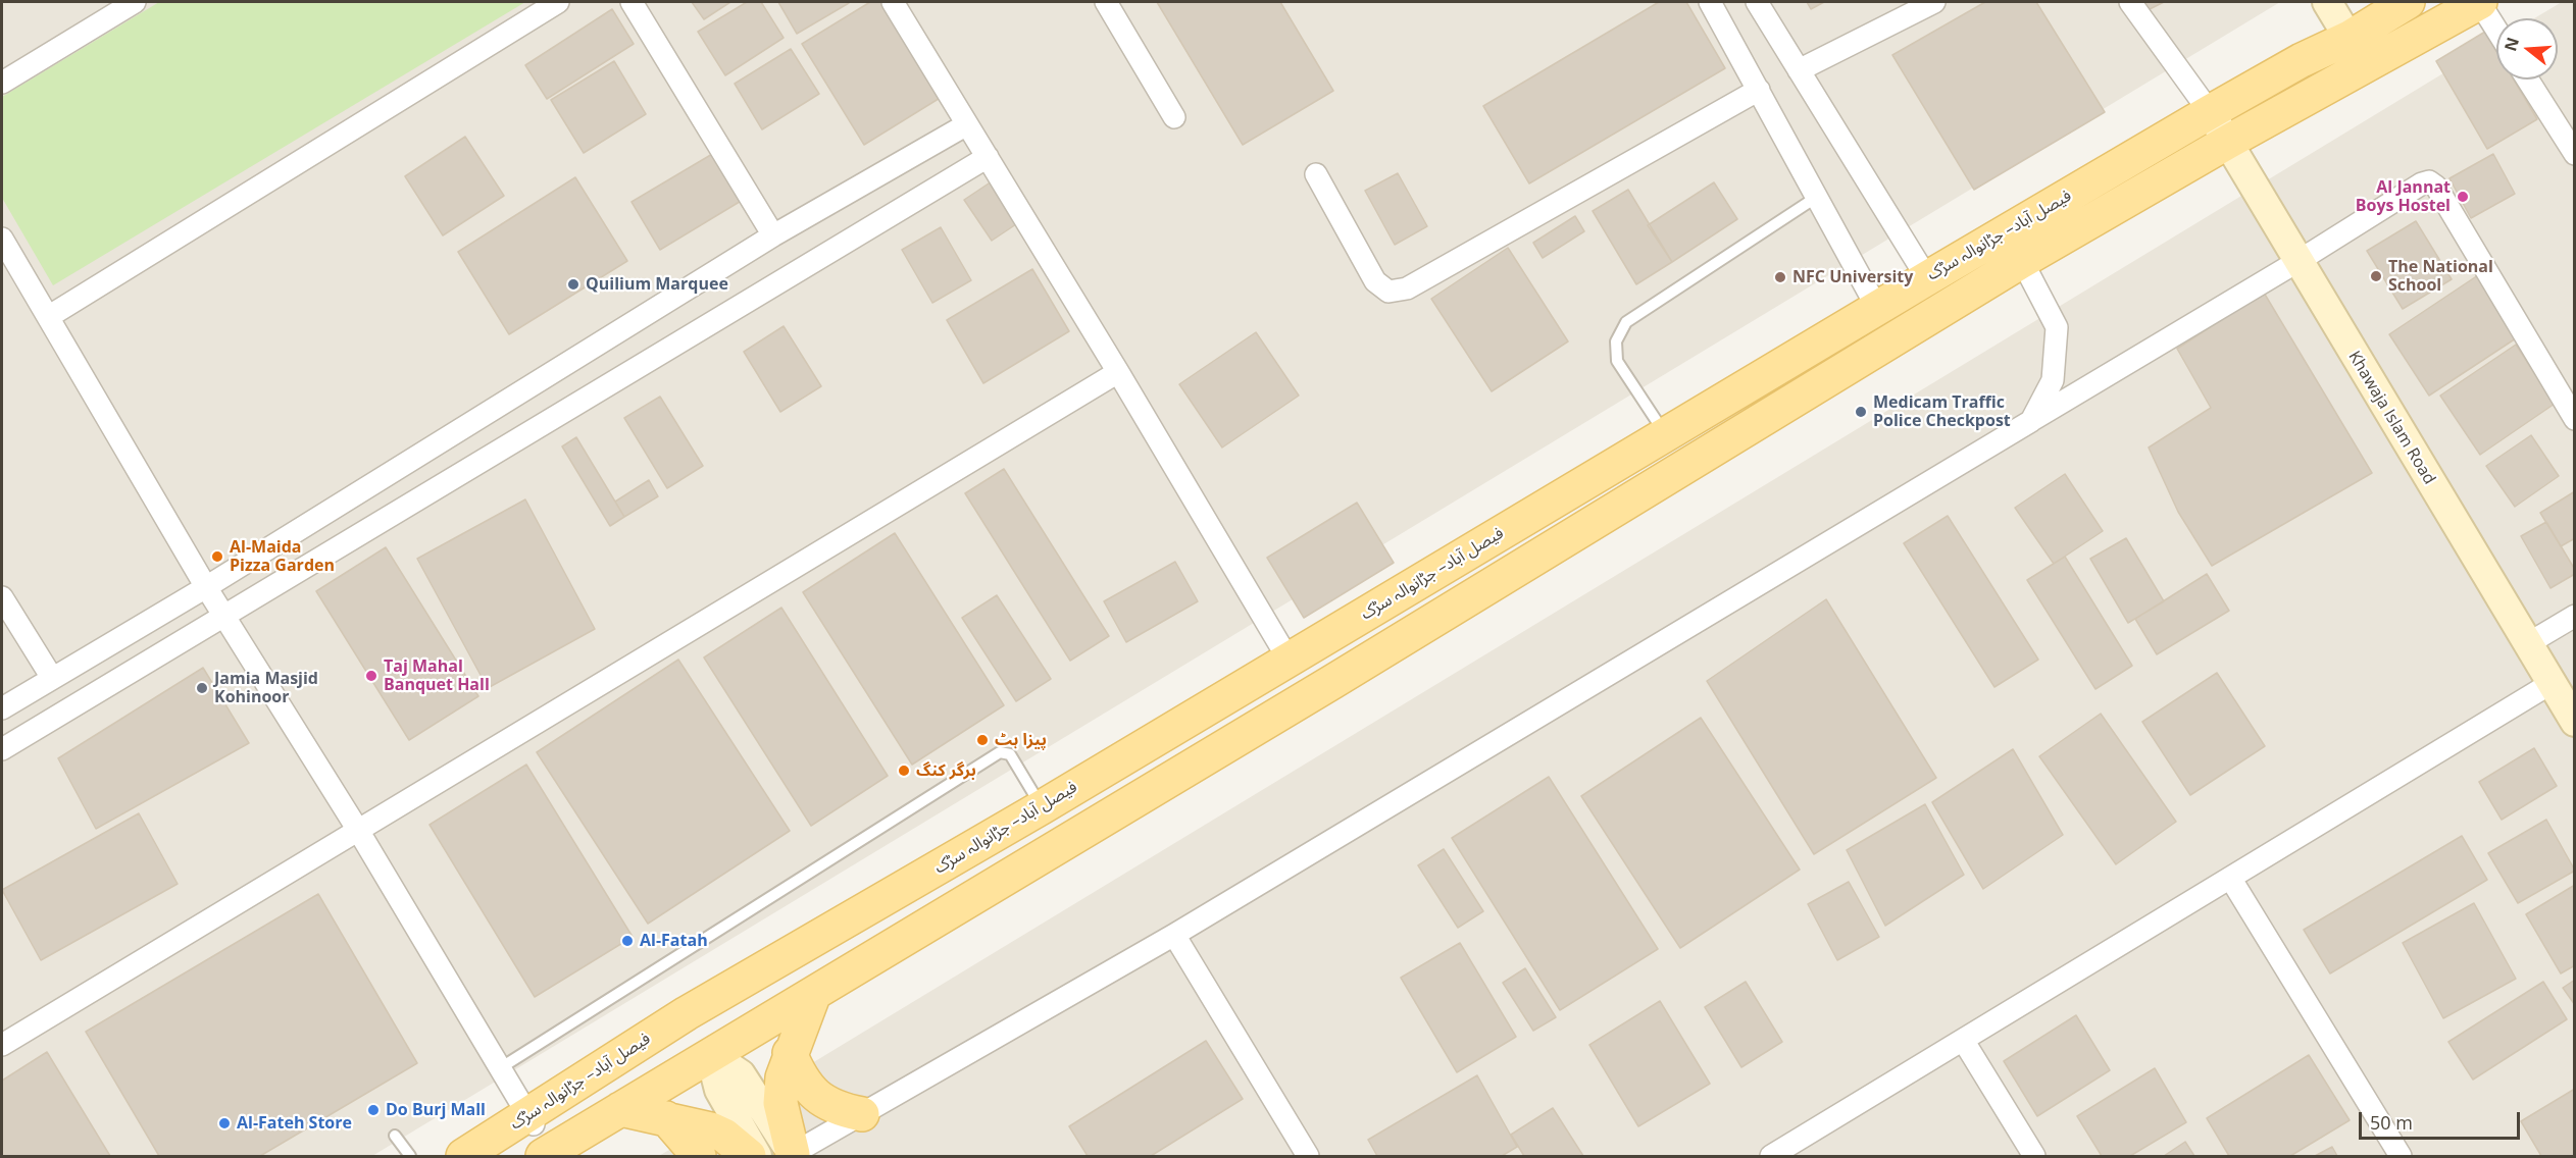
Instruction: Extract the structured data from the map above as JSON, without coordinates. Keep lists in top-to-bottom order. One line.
{"streets":{"main road":["فیصل آباد– جڑانوالہ سڑک"],"street":["Khawaja Islam Road"]},"crossings":[["فیصل آباد– جڑانوالہ سڑک","Khawaja Islam Road"]],"places":["Al Jannat Boys Hostel","The National School","NFC University","Quilium Marquee","Medicam Traffic Police Checkpost","Al-Maida Pizza Garden","Taj Mahal Banquet Hall","Jamia Masjid Kohinoor","پیزا ہٹ","برگر کنگ","Al-Fatah","Do Burj Mall","Al-Fateh Store"],"scale_bar":"50 m","north":"left"}
